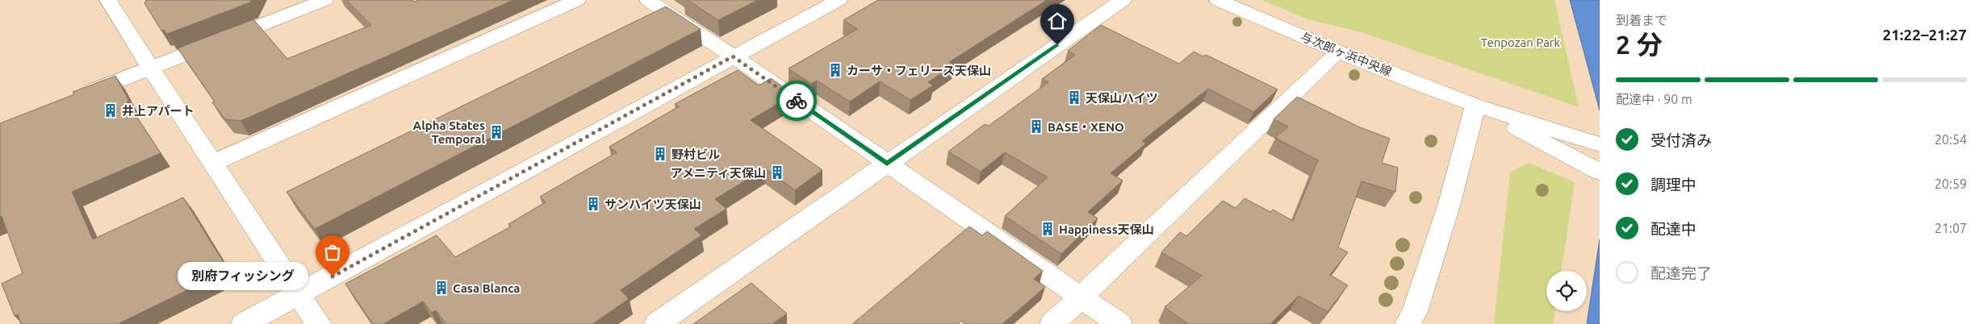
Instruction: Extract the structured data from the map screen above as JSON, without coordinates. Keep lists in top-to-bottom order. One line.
{"streets":{"street":["与次郎ヶ浜中央線"]},"parks":["Tenpozan Park"],"places":{"building":["カーサ・フェリース天保山","天保山ハイツ","井上アパート","BASE・XENO","Alpha States Temporal","野村ビル","アメニティ天保山","サンハイツ天保山","Happiness天保山","Casa Blanca"],"other":["別府フィッシング"]},"page":{"heading":["2 分","到着まで","21:22–21:27"],"bar":"配達中 · 90 m","list":[["受付済み","20:54"],["調理中","20:59"],["配達中","21:07"],"配達完了"],"bubble":"別府フィッシング"}}
